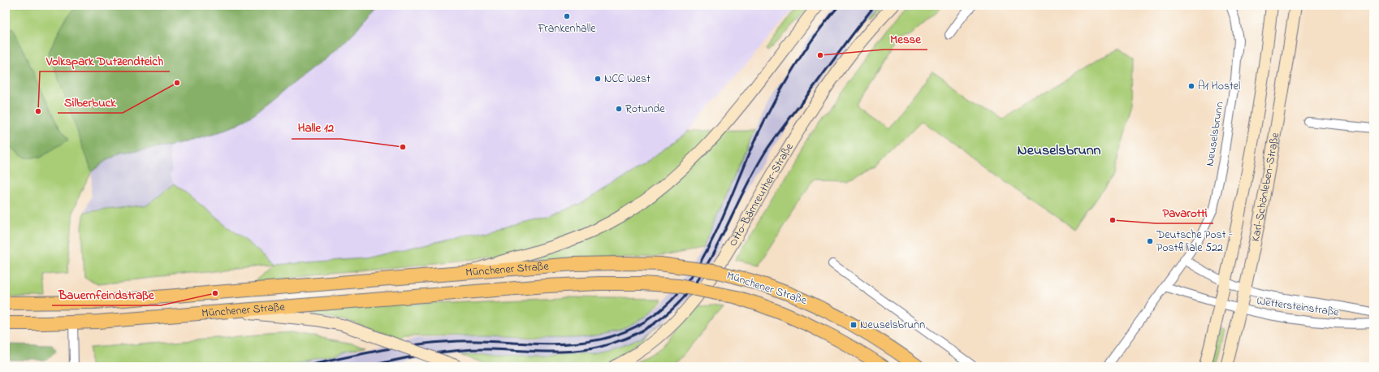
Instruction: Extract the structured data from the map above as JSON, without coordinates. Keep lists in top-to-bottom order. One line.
{"streets":{"main road":["Karl-Schönleben-Straße","Otto-Bärnreuther-Straße","Münchener Straße"],"street":["Neuselsbrunn","Wettersteinstraße"]},"crossings":[["Karl-Schönleben-Straße","Wettersteinstraße"]],"districts":["Neuselsbrunn"],"places":{"other":["Frankenhalle","Messe","NCC West","Silberbuck","A1 Hostel","Rotunde","Volkspark Dutzendteich","Halle 12","Pavarotti","Deutsche Post - Postfiliale 522","Bauernfeindstraße"],"transit":["Neuselsbrunn"]}}
